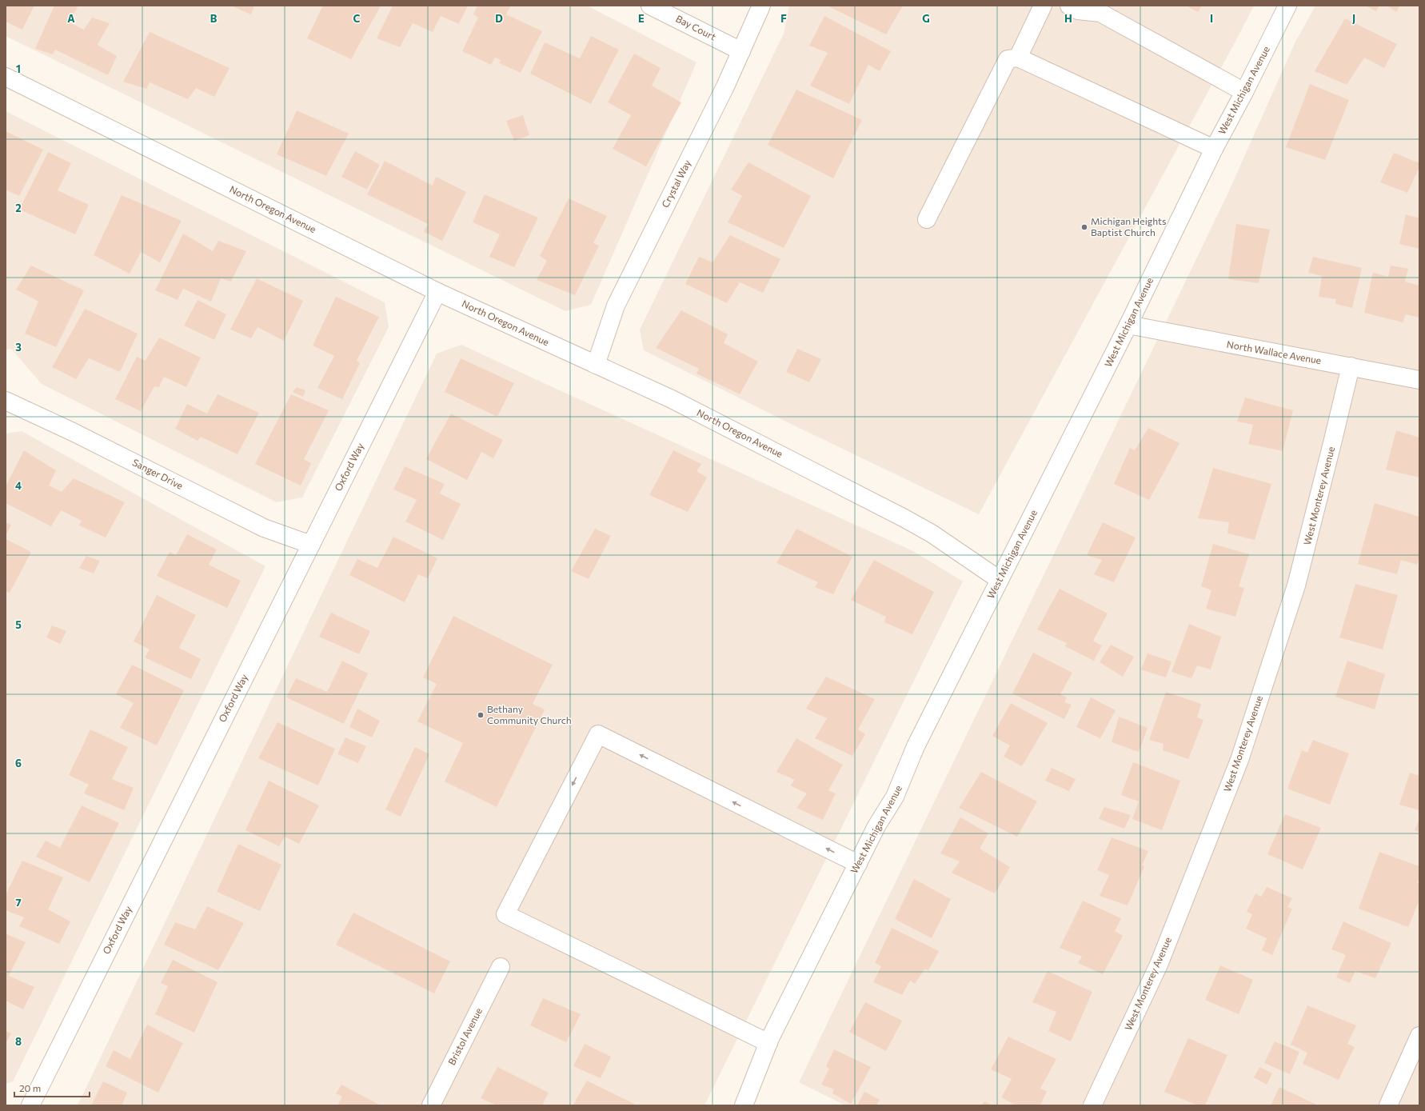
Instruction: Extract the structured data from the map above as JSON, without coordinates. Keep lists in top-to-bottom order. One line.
{"streets":{"street":["Bay Court","West Michigan Avenue","Crystal Way","North Oregon Avenue","North Wallace Avenue","Oxford Way","Sanger Drive","West Monterey Avenue","Bristol Avenue"]},"crossings":[["Bay Court","Crystal Way"],["West Michigan Avenue","North Oregon Avenue"],["West Michigan Avenue","North Wallace Avenue"],["Crystal Way","North Oregon Avenue"],["North Oregon Avenue","Oxford Way"],["North Wallace Avenue","West Monterey Avenue"],["Oxford Way","Sanger Drive"]],"places":["Michigan Heights Baptist Church","Bethany Community Church"],"scale_bar":"20 m","grid":{"columns":["A","B","C","D","E","F","G","H","I","J"],"rows":["1","2","3","4","5","6","7","8"]}}
